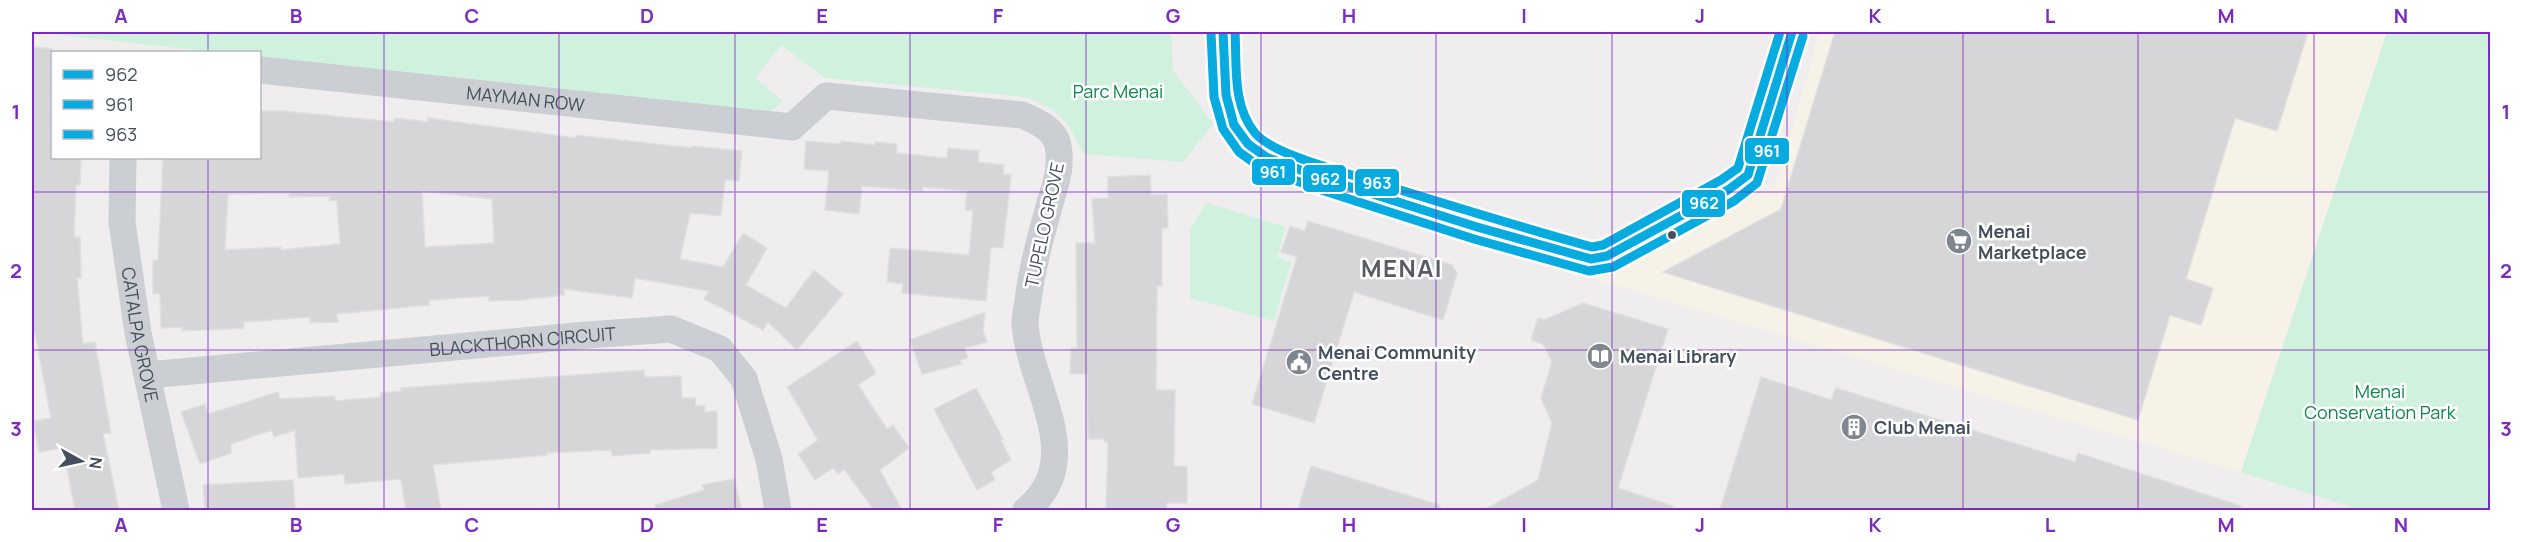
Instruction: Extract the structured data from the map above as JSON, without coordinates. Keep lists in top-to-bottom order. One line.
{"streets":{"street":["MAYMAN ROW","TUPELO GROVE","CATALPA GROVE","BLACKTHORN CIRCUIT"]},"crossings":[["MAYMAN ROW","TUPELO GROVE"],["CATALPA GROVE","BLACKTHORN CIRCUIT"]],"districts":["MENAI"],"parks":["Parc Menai","Menai Conservation Park"],"places":{"supermarket":["Menai Marketplace"],"library":["Menai Library"],"public building":["Menai Community Centre"],"building":["Club Menai"]},"lines":["transit line 962","transit line 963","transit line 961"],"legend":["962","961","963"],"north":"right","grid":{"columns":["A","B","C","D","E","F","G","H","I","J","K","L","M","N"],"rows":["1","2","3"]}}
